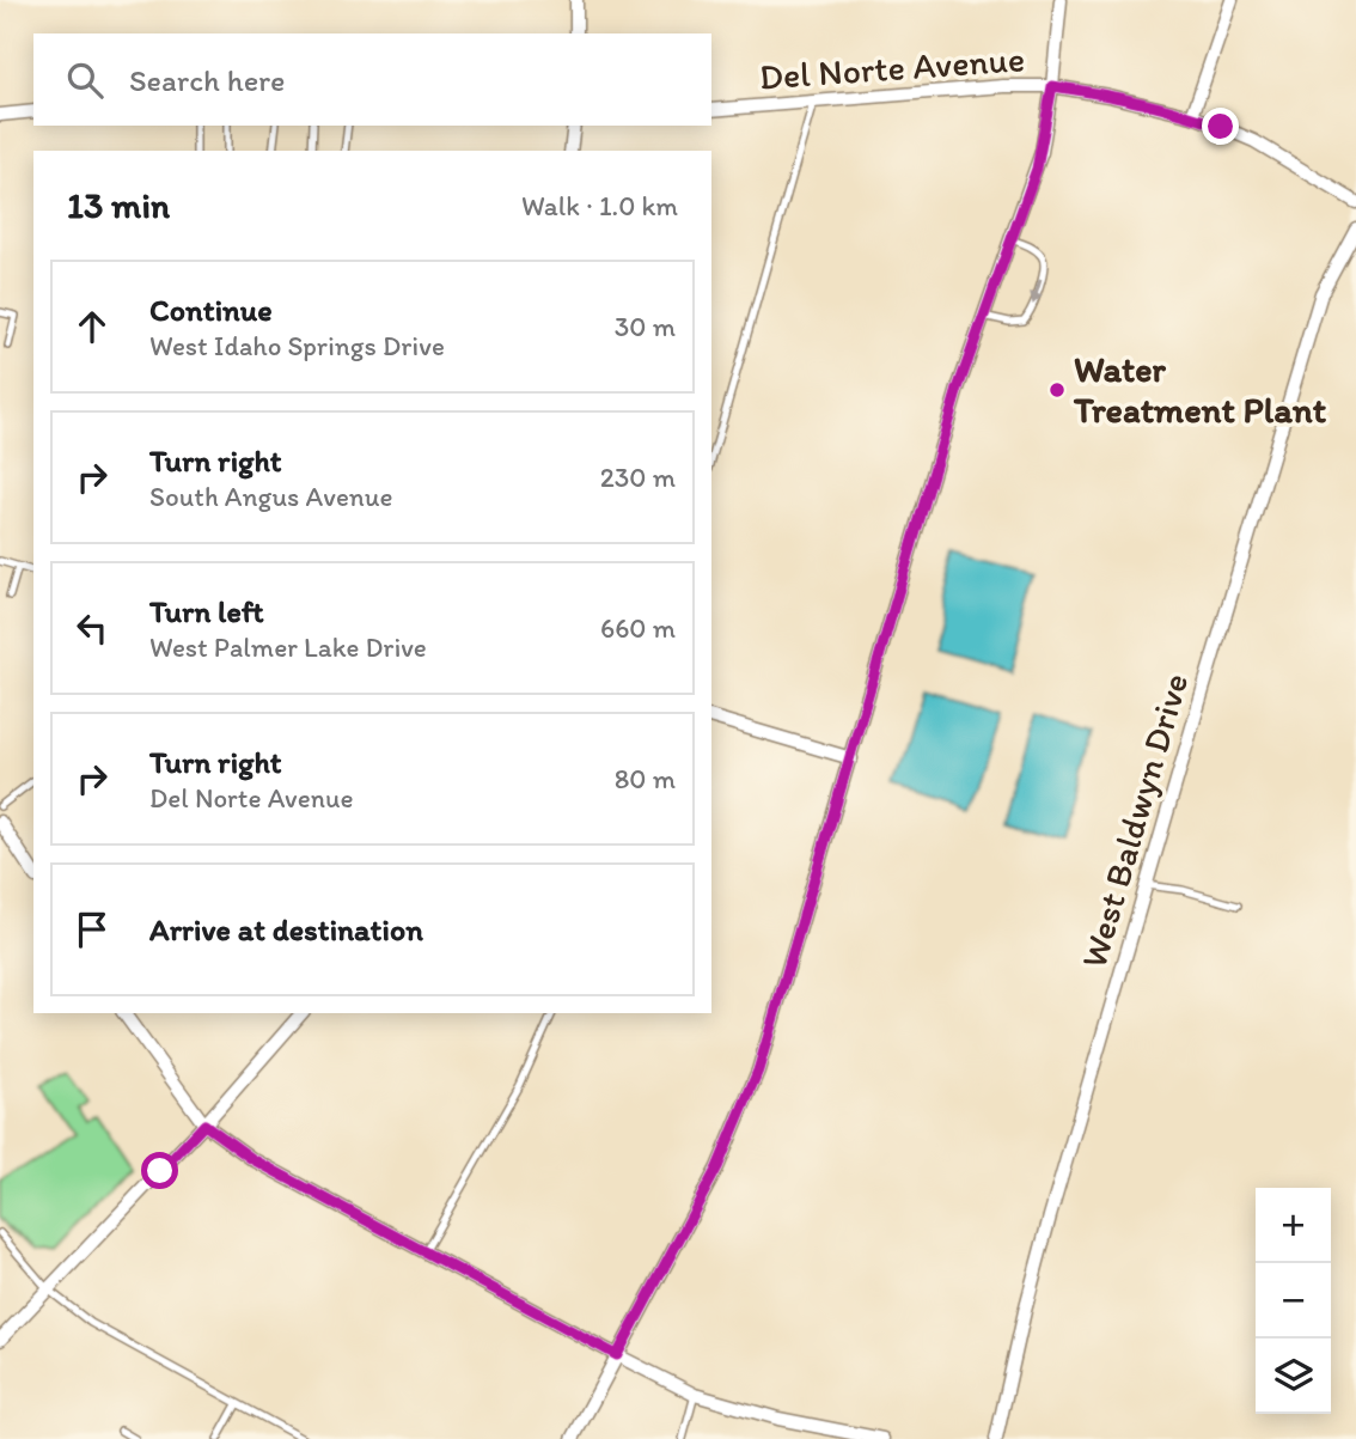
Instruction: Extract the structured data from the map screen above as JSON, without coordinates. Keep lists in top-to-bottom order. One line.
{"streets":{"street":["Del Norte Avenue","West Baldwyn Drive"]},"places":["Water Treatment Plant"],"page":{"search":"Search here","heading":["13 min","Walk · 1.0 km"],"list":[["Continue","West Idaho Springs Drive","30 m"],["Turn right","South Angus Avenue","230 m"],["Turn left","West Palmer Lake Drive","660 m"],["Turn right","Del Norte Avenue","80 m"],"Arrive at destination"],"map_buttons":["+","−"]}}
